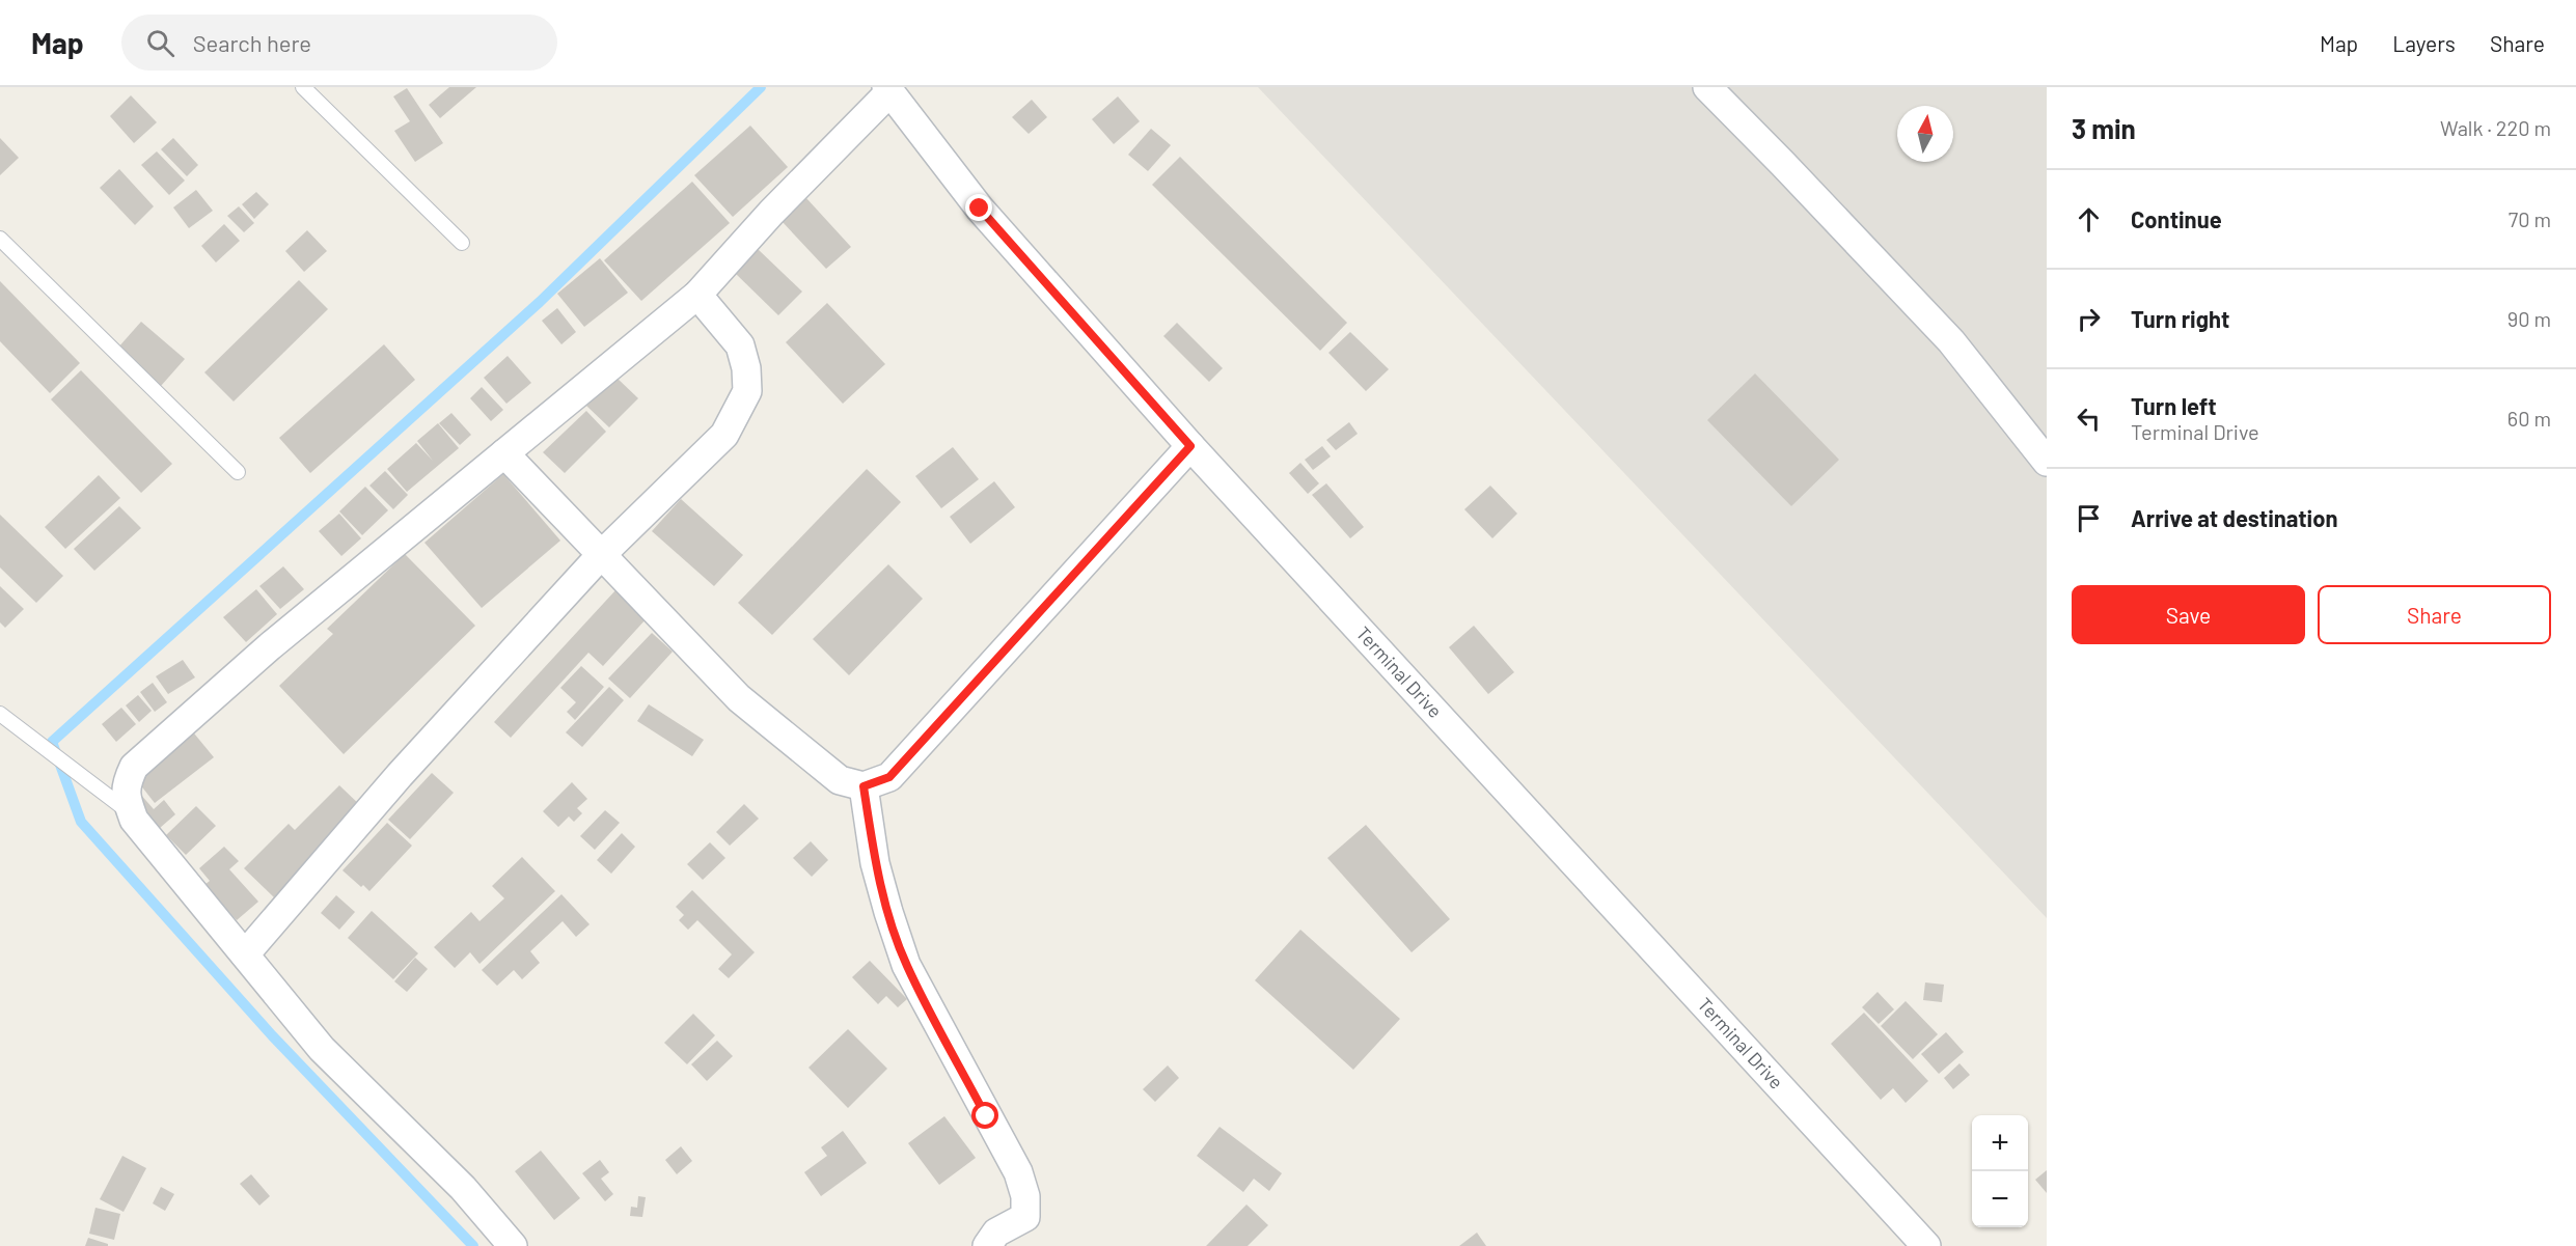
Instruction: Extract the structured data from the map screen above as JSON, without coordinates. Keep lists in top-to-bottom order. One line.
{"streets":{"street":["Terminal Drive"]},"north":"top","page":{"header":"Map","search":"Search here","nav":["Map","Layers","Share"],"heading":["3 min","Walk · 220 m"],"list":[["Continue","70 m"],["Turn right","90 m"],["Turn left","Terminal Drive","60 m"],"Arrive at destination"],"buttons":["Save","Share"],"map_buttons":["+","−"]}}
